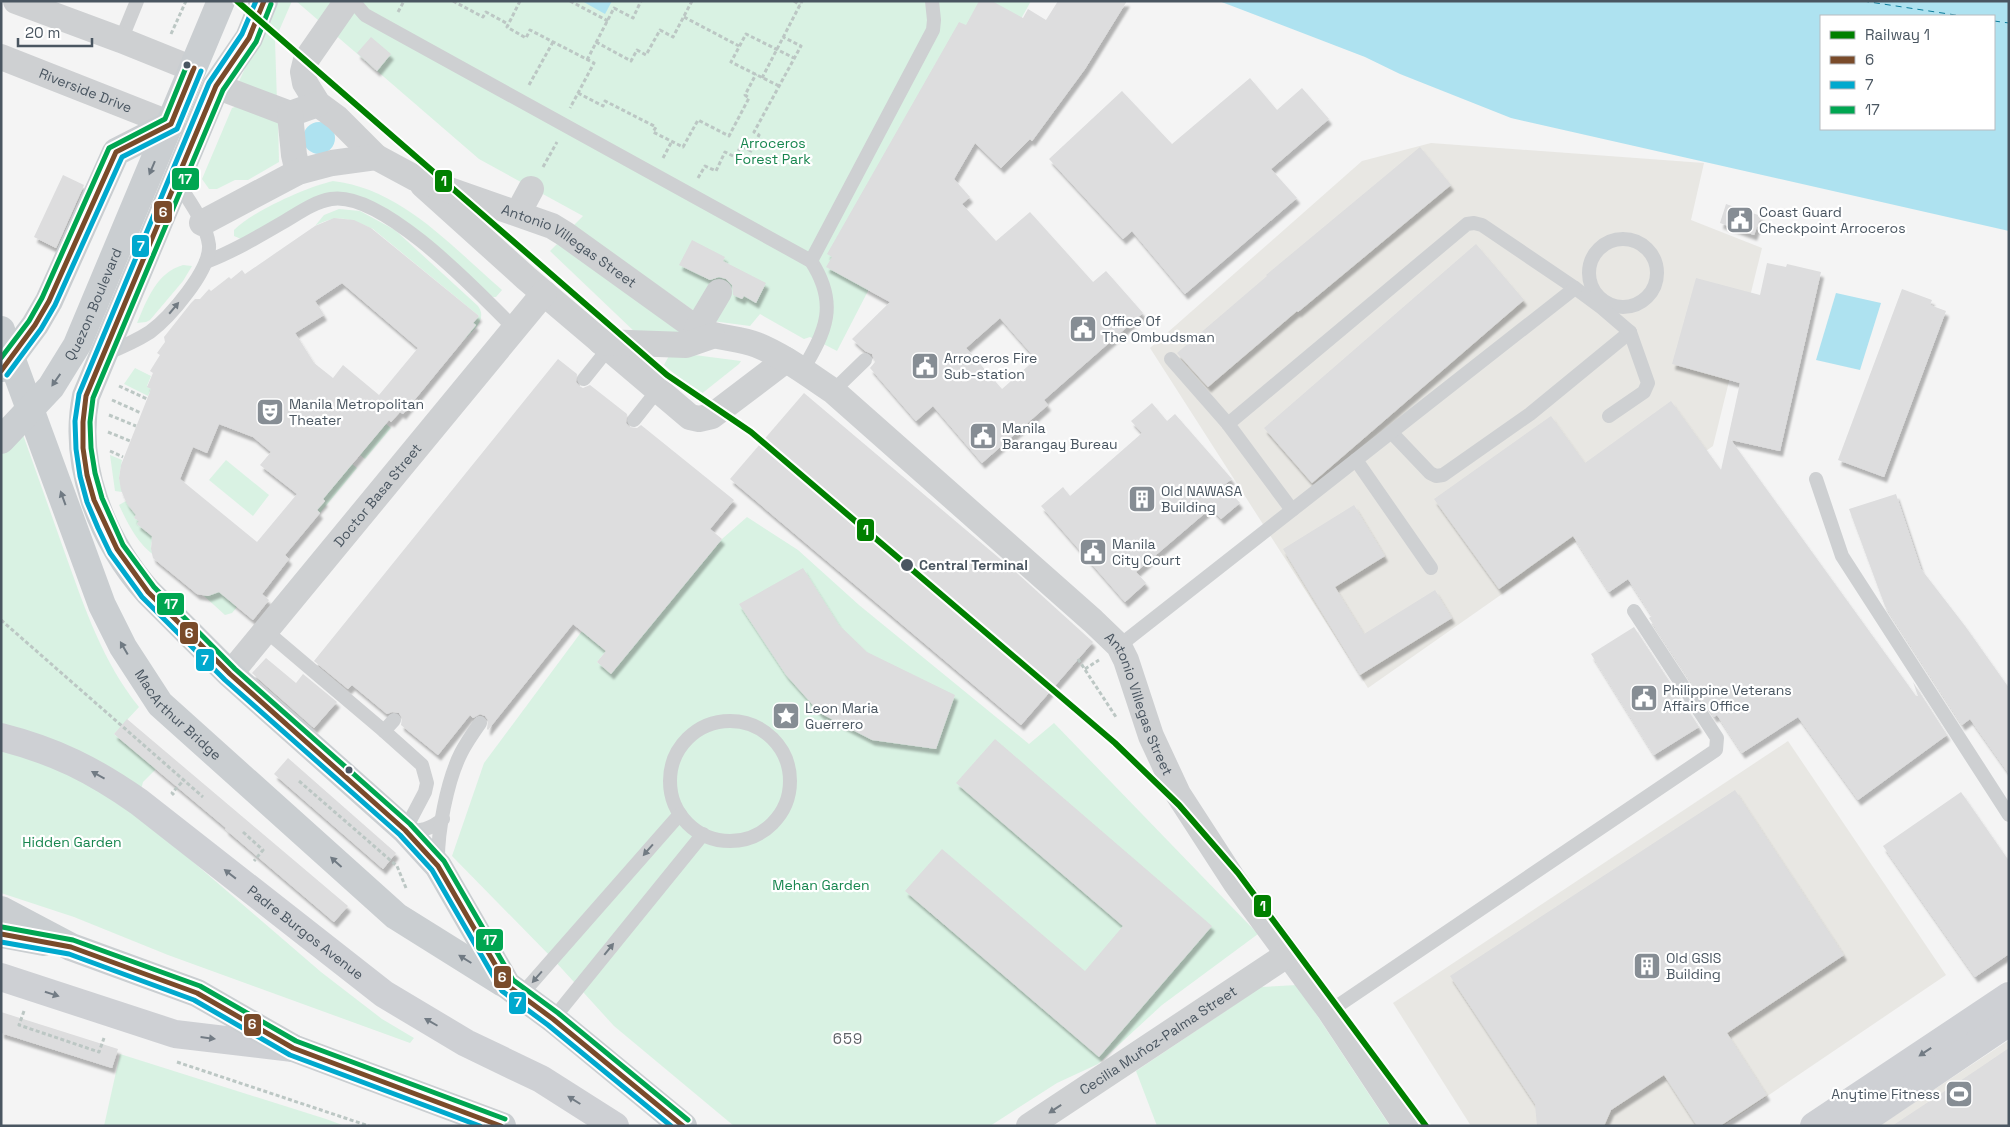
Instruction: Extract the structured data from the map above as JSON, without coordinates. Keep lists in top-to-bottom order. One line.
{"streets":{"main road":["Quezon Boulevard","MacArthur Bridge","Padre Burgos Avenue"],"street":["Riverside Drive","Antonio Villegas Street","Doctor Basa Street","Cecilia Muñoz-Palma Street"]},"crossings":[["Riverside Drive","Quezon Boulevard"],["Antonio Villegas Street","Doctor Basa Street"],["Antonio Villegas Street","Cecilia Muñoz-Palma Street"],["Quezon Boulevard","Doctor Basa Street"],["Quezon Boulevard","MacArthur Bridge"]],"one_way":["MacArthur Bridge","Cecilia Muñoz-Palma Street"],"districts":["659"],"parks":["Arroceros Forest Park","Hidden Garden","Mehan Garden"],"places":{"public building":["Coast Guard Checkpoint Arroceros","Office Of The Ombudsman","Arroceros Fire Sub-station","Manila Barangay Bureau","Manila City Court","Philippine Veterans Affairs Office"],"theatre":["Manila Metropolitan Theater"],"building":["Old NAWASA Building","Old GSIS Building"],"other":["Central Terminal"],"place":["Leon Maria Guerrero"],"sports":["Anytime Fitness"]},"lines":["rail line 1","transit line 6","transit line 7","transit line 17"],"legend":["Railway 1","6","7","17"],"scale_bar":"20 m"}
